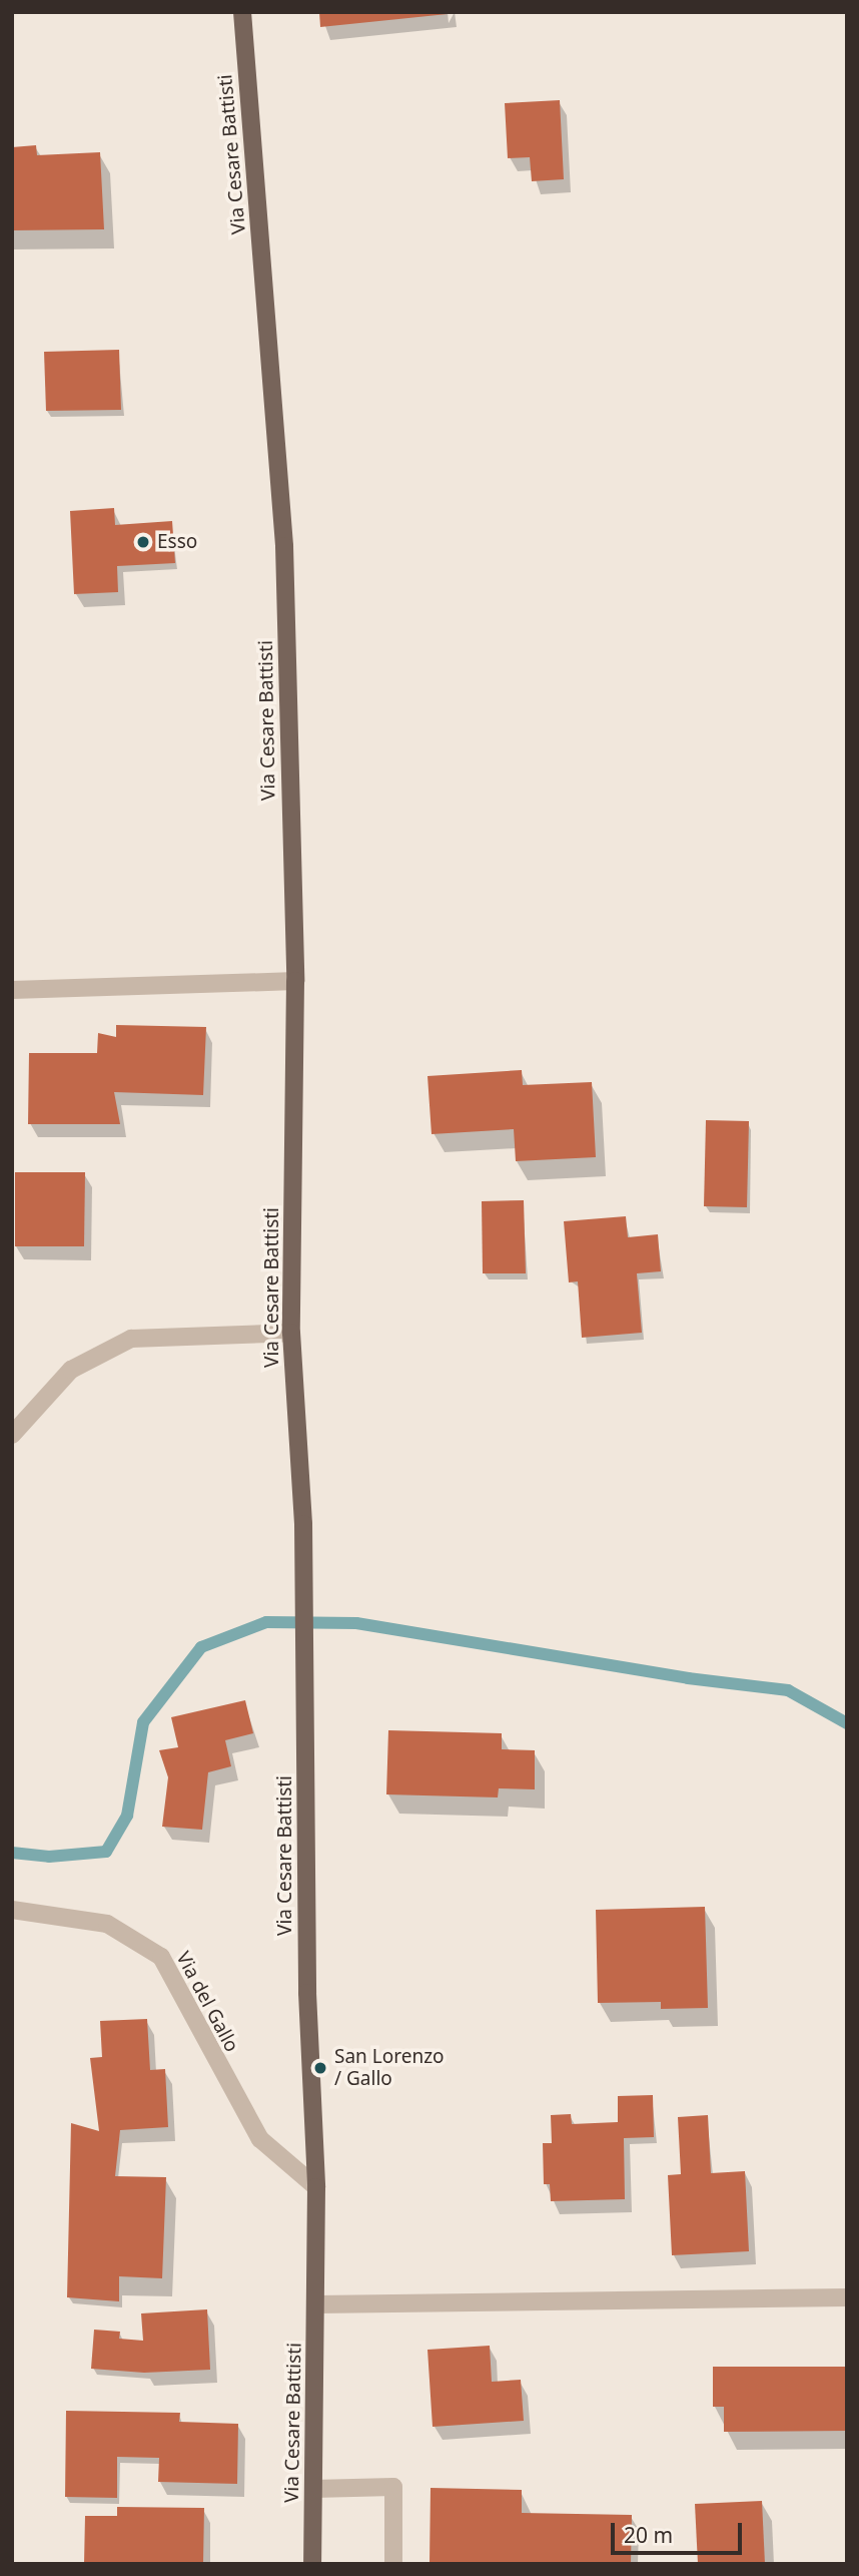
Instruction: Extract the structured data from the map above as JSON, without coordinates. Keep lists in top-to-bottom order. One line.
{"streets":{"main road":["Via Cesare Battisti"],"street":["Via del Gallo"]},"crossings":[["Via Cesare Battisti","Via del Gallo"]],"places":["Esso","San Lorenzo / Gallo"],"scale_bar":"20 m"}
